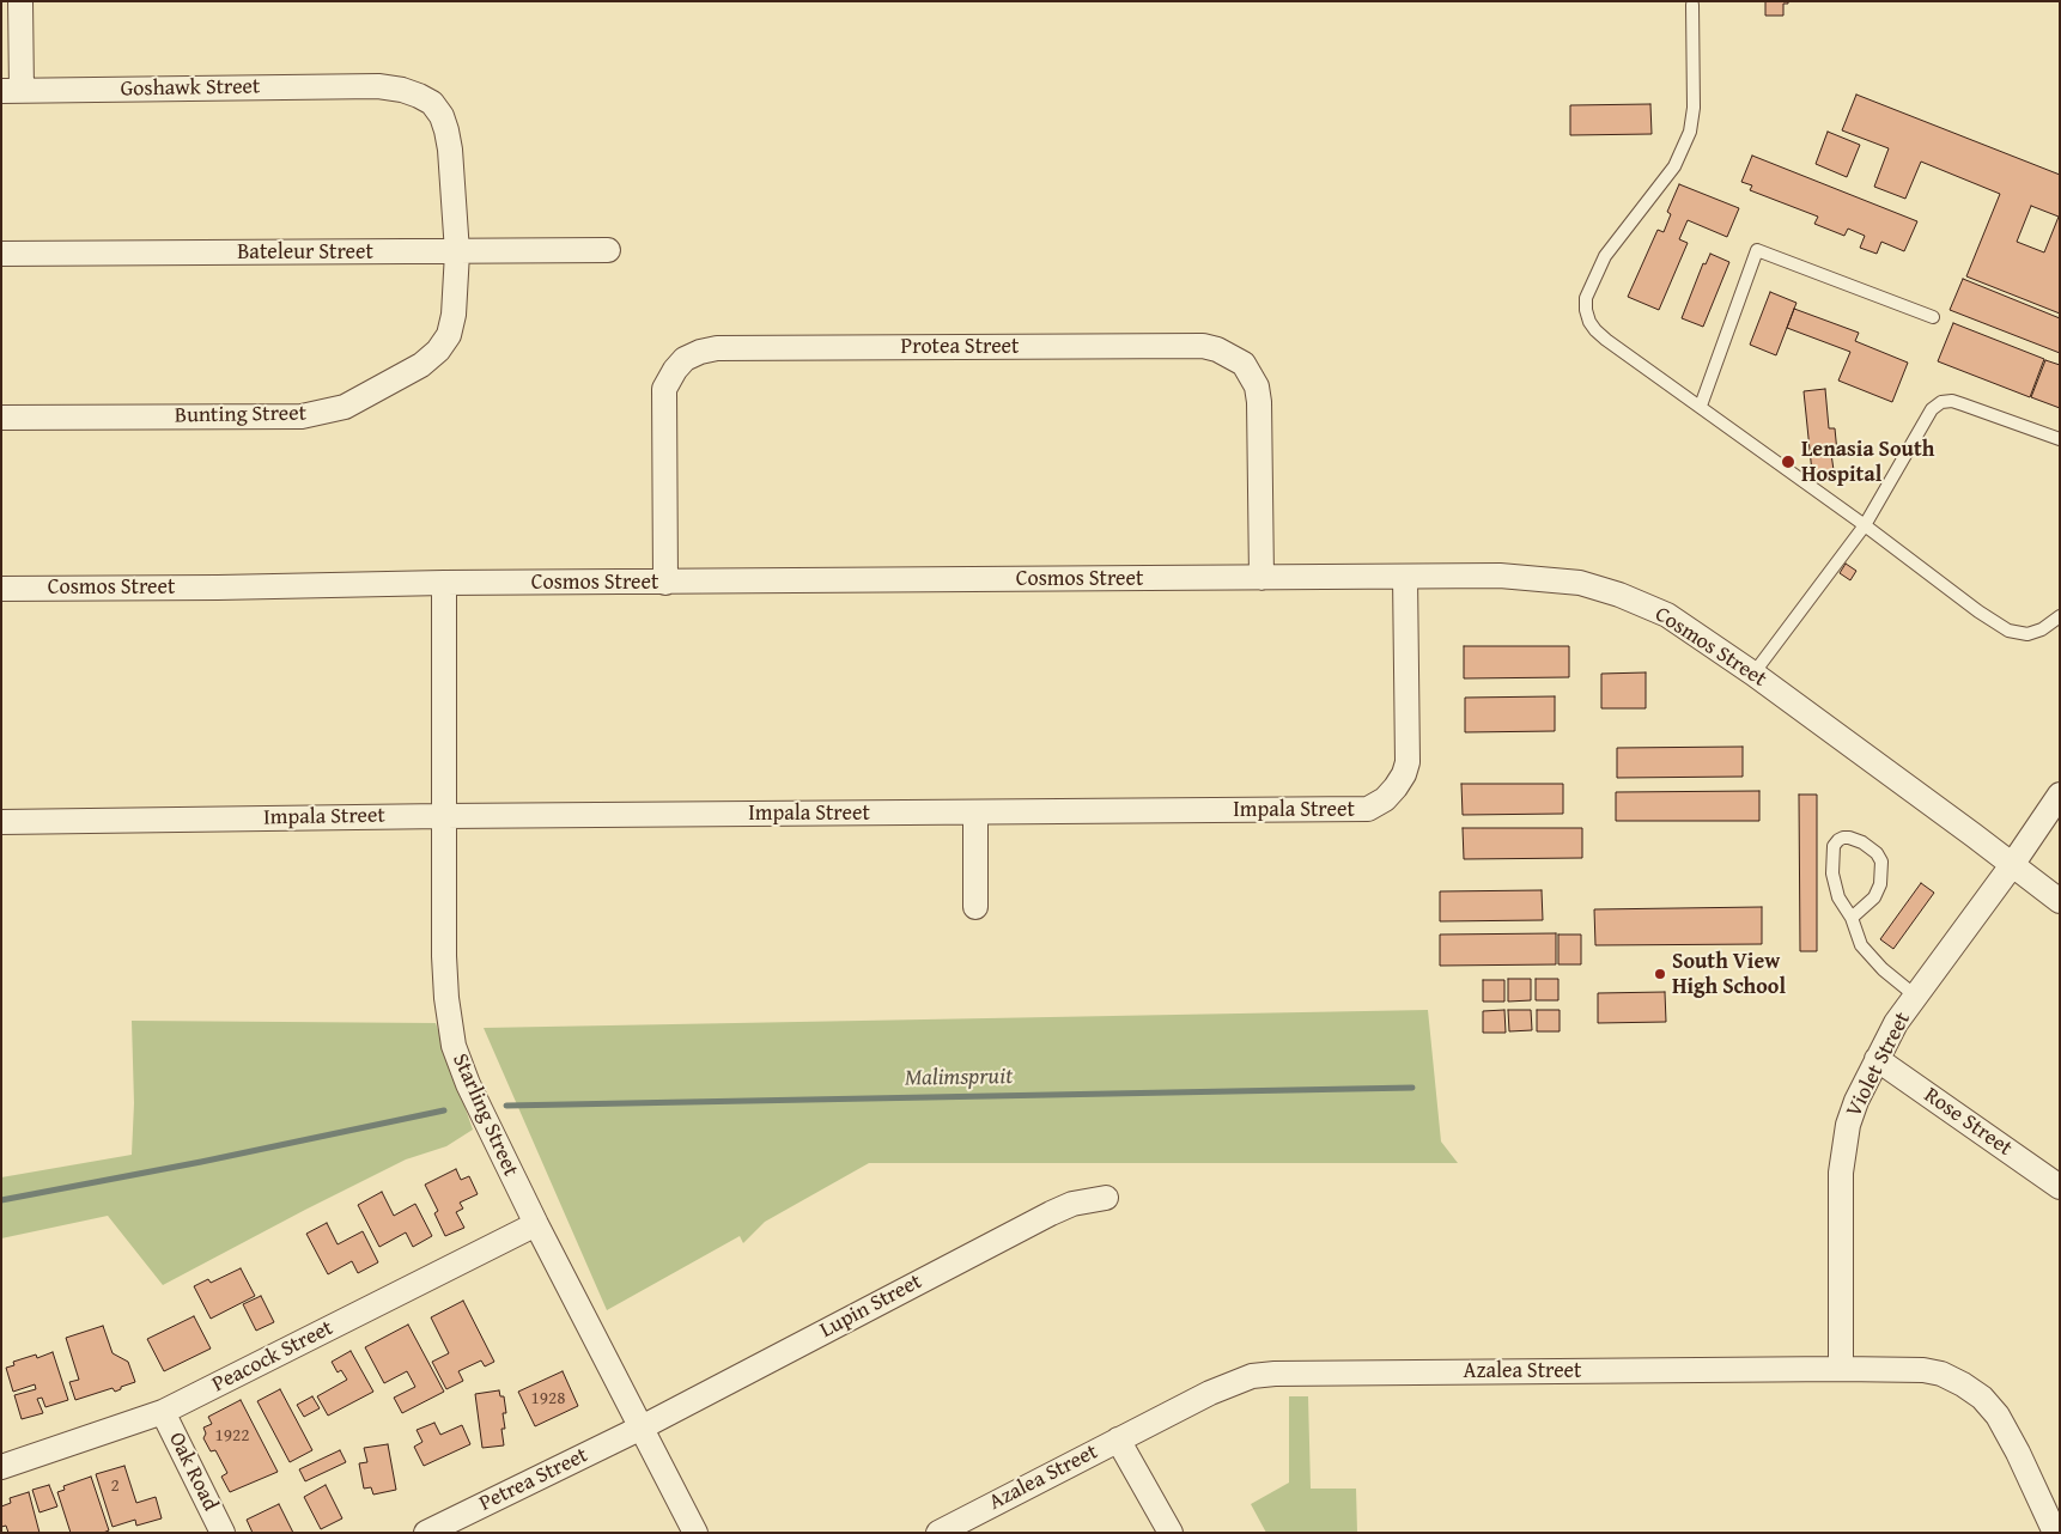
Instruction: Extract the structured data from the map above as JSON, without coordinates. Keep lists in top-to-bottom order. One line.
{"streets":{"street":["Goshawk Street","Bateleur Street","Protea Street","Bunting Street","Cosmos Street","Impala Street","Violet Street","Starling Street","Rose Street","Lupin Street","Peacock Street","Azalea Street","Oak Road","Petrea Street"]},"crossings":[["Goshawk Street","Bunting Street"],["Bateleur Street","Bunting Street"],["Protea Street","Cosmos Street"],["Cosmos Street","Impala Street"],["Cosmos Street","Violet Street"],["Cosmos Street","Starling Street"],["Impala Street","Starling Street"],["Violet Street","Rose Street"],["Violet Street","Azalea Street"],["Starling Street","Lupin Street"],["Starling Street","Peacock Street"],["Starling Street","Petrea Street"],["Lupin Street","Petrea Street"],["Peacock Street","Oak Road"]],"water":["Malimspruit"],"places":["Lenasia South Hospital","South View High School"],"house_numbers":["1928","1922","2"]}
